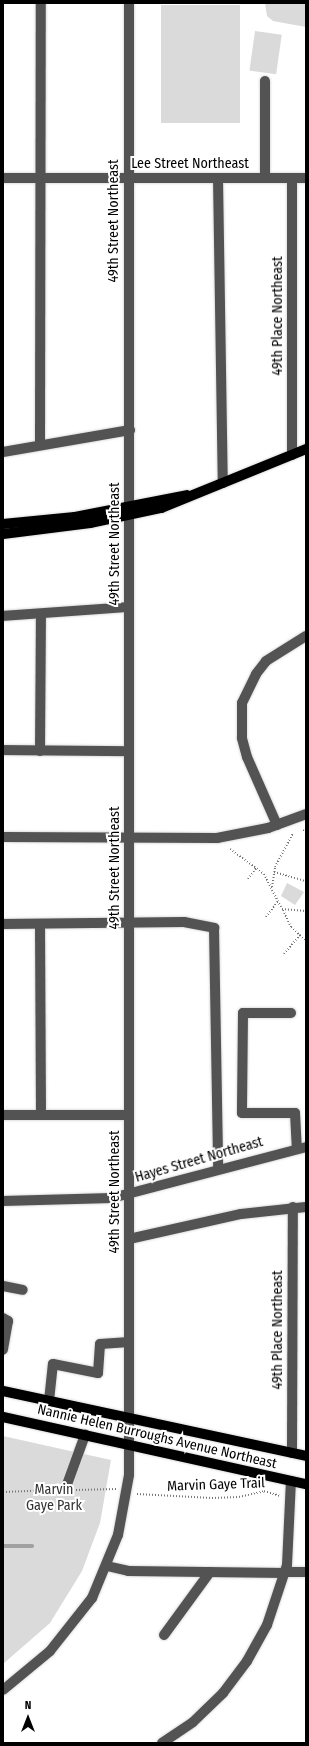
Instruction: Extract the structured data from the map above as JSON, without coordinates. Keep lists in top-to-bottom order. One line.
{"streets":{"main road":["Nannie Helen Burroughs Avenue Northeast"],"street":["Lee Street Northeast","49th Street Northeast","49th Place Northeast","Hayes Street Northeast"],"path":["Marvin Gaye Trail"]},"crossings":[["Lee Street Northeast","49th Street Northeast"],["Lee Street Northeast","49th Place Northeast"],["49th Street Northeast","Hayes Street Northeast"],["49th Street Northeast","Nannie Helen Burroughs Avenue Northeast"],["49th Street Northeast","Marvin Gaye Trail"],["49th Place Northeast","Nannie Helen Burroughs Avenue Northeast"]],"parks":["Marvin Gaye Park"],"north":"top"}
